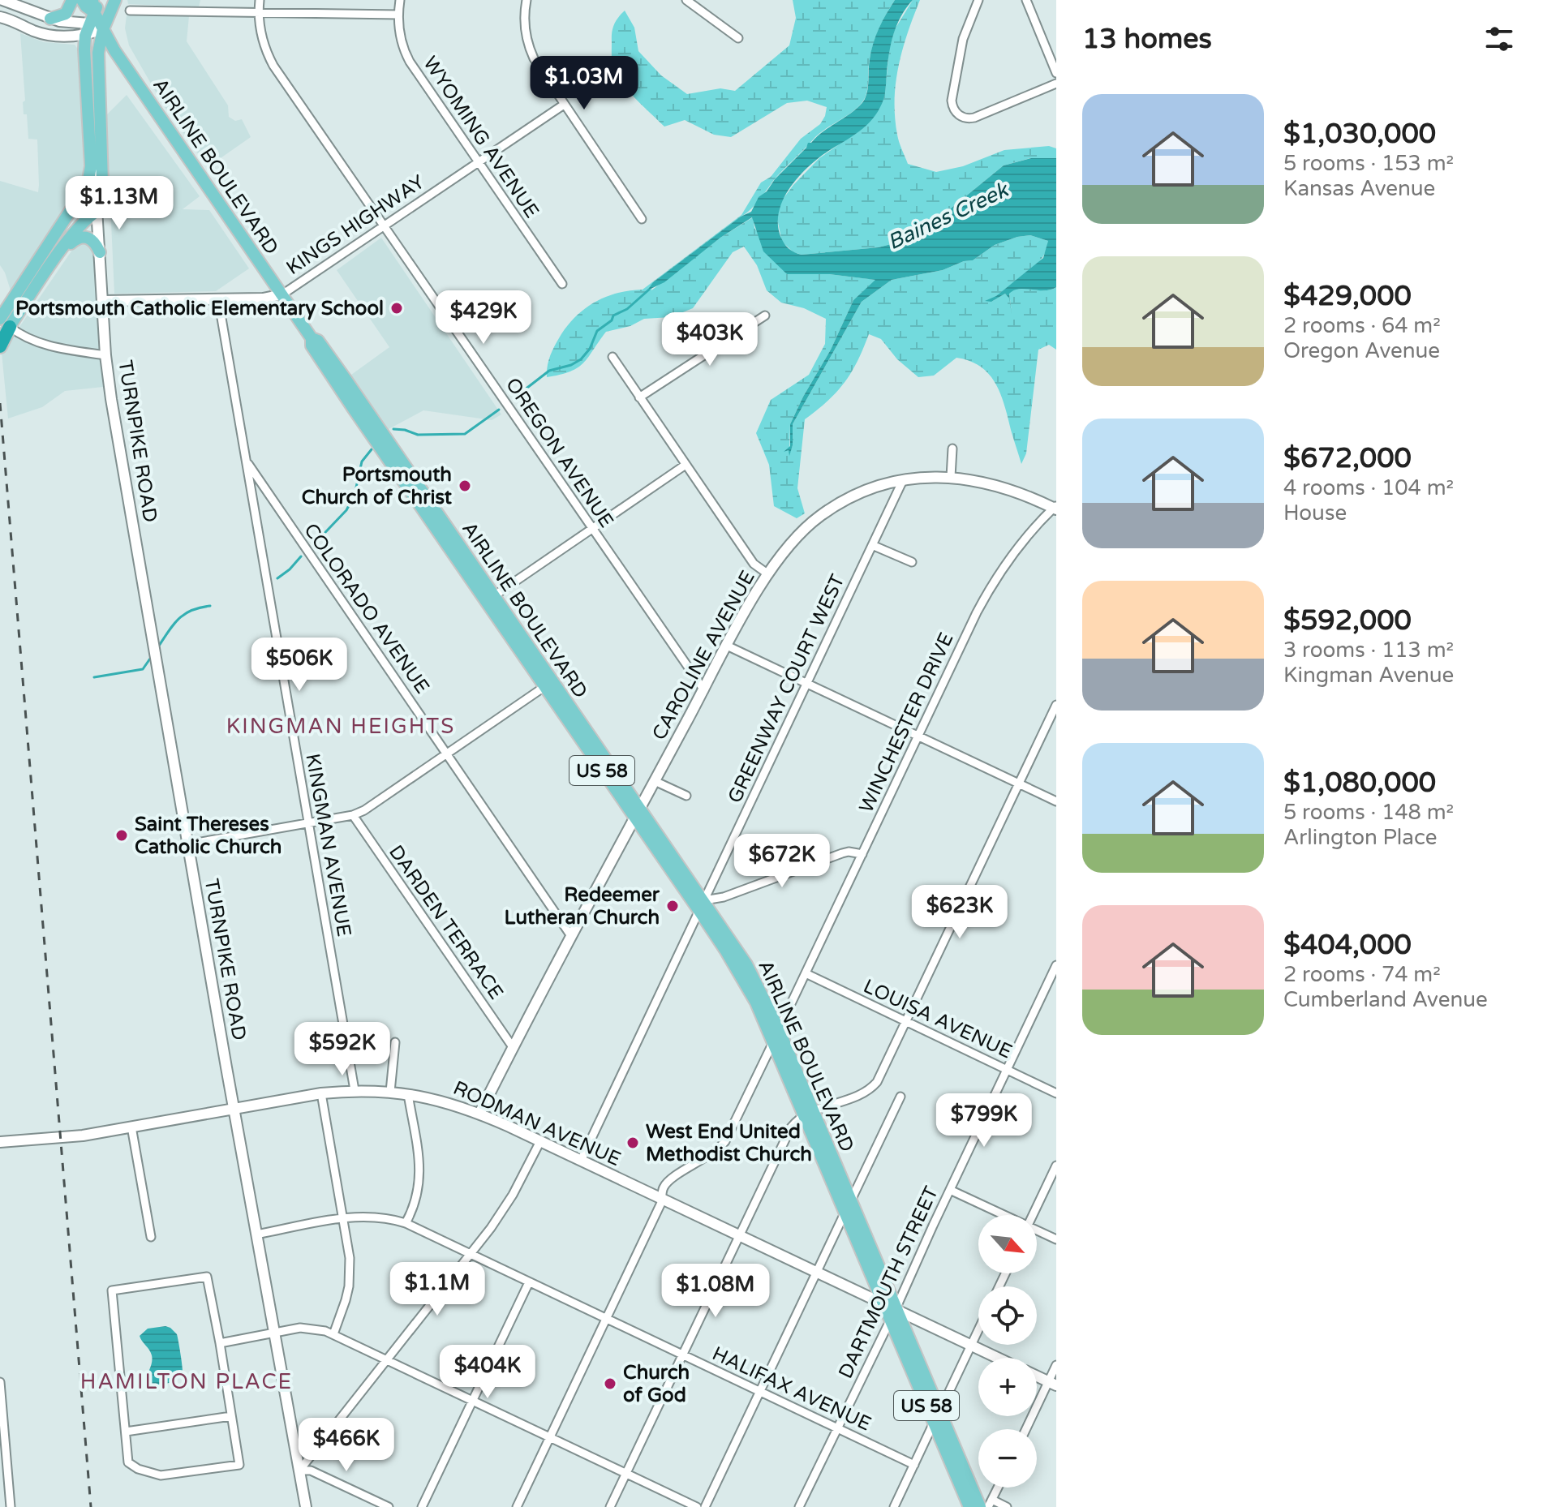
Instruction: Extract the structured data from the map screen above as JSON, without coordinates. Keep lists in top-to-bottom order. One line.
{"streets":{"main road":["AIRLINE BOULEVARD","US 58"],"street":["WYOMING AVENUE","KINGS HIGHWAY","TURNPIKE ROAD","OREGON AVENUE","COLORADO AVENUE","CAROLINE AVENUE","GREENWAY COURT WEST","WINCHESTER DRIVE","KINGMAN AVENUE","DARDEN TERRACE","LOUISA AVENUE","RODMAN AVENUE","DARTMOUTH STREET","HALIFAX AVENUE"]},"crossings":[["WYOMING AVENUE","KINGS HIGHWAY"],["AIRLINE BOULEVARD","KINGS HIGHWAY"],["AIRLINE BOULEVARD","CAROLINE AVENUE"],["AIRLINE BOULEVARD","GREENWAY COURT WEST"],["AIRLINE BOULEVARD","WINCHESTER DRIVE"],["AIRLINE BOULEVARD","RODMAN AVENUE"],["AIRLINE BOULEVARD","DARTMOUTH STREET"],["KINGS HIGHWAY","TURNPIKE ROAD"],["KINGS HIGHWAY","OREGON AVENUE"],["KINGS HIGHWAY","KINGMAN AVENUE"],["TURNPIKE ROAD","RODMAN AVENUE"],["TURNPIKE ROAD","HALIFAX AVENUE"],["OREGON AVENUE","CAROLINE AVENUE"],["COLORADO AVENUE","CAROLINE AVENUE"],["COLORADO AVENUE","KINGMAN AVENUE"],["CAROLINE AVENUE","GREENWAY COURT WEST"],["CAROLINE AVENUE","WINCHESTER DRIVE"],["CAROLINE AVENUE","DARDEN TERRACE"],["CAROLINE AVENUE","RODMAN AVENUE"],["GREENWAY COURT WEST","RODMAN AVENUE"],["WINCHESTER DRIVE","LOUISA AVENUE"],["WINCHESTER DRIVE","RODMAN AVENUE"],["WINCHESTER DRIVE","HALIFAX AVENUE"],["KINGMAN AVENUE","RODMAN AVENUE"],["LOUISA AVENUE","DARTMOUTH STREET"],["DARTMOUTH STREET","HALIFAX AVENUE"]],"districts":["KINGMAN HEIGHTS","HAMILTON PLACE"],"water":["Baines Creek"],"places":["Portsmouth Catholic Elementary School","Portsmouth Church of Christ","Saint Thereses Catholic Church","Redeemer Lutheran Church","West End United Methodist Church","Church of God"],"north":"bottom right","page":{"heading":"13 homes","price":["$1.03M","$1.13M","$429K","$403K","$506K","$672K","$623K","$592K","$799K","$1.1M","$1.08M","$404K","$466K"],"list":[{"name":"$1,030,000","note":"5 rooms · 153 m² · Kansas Avenue"},{"name":"$429,000","note":"2 rooms · 64 m² · Oregon Avenue"},{"name":"$672,000","note":"4 rooms · 104 m² · House"},{"name":"$592,000","note":"3 rooms · 113 m² · Kingman Avenue"},{"name":"$1,080,000","note":"5 rooms · 148 m² · Arlington Place"},{"name":"$404,000","note":"2 rooms · 74 m² · Cumberland Avenue"}],"map_buttons":["+","−"]}}
